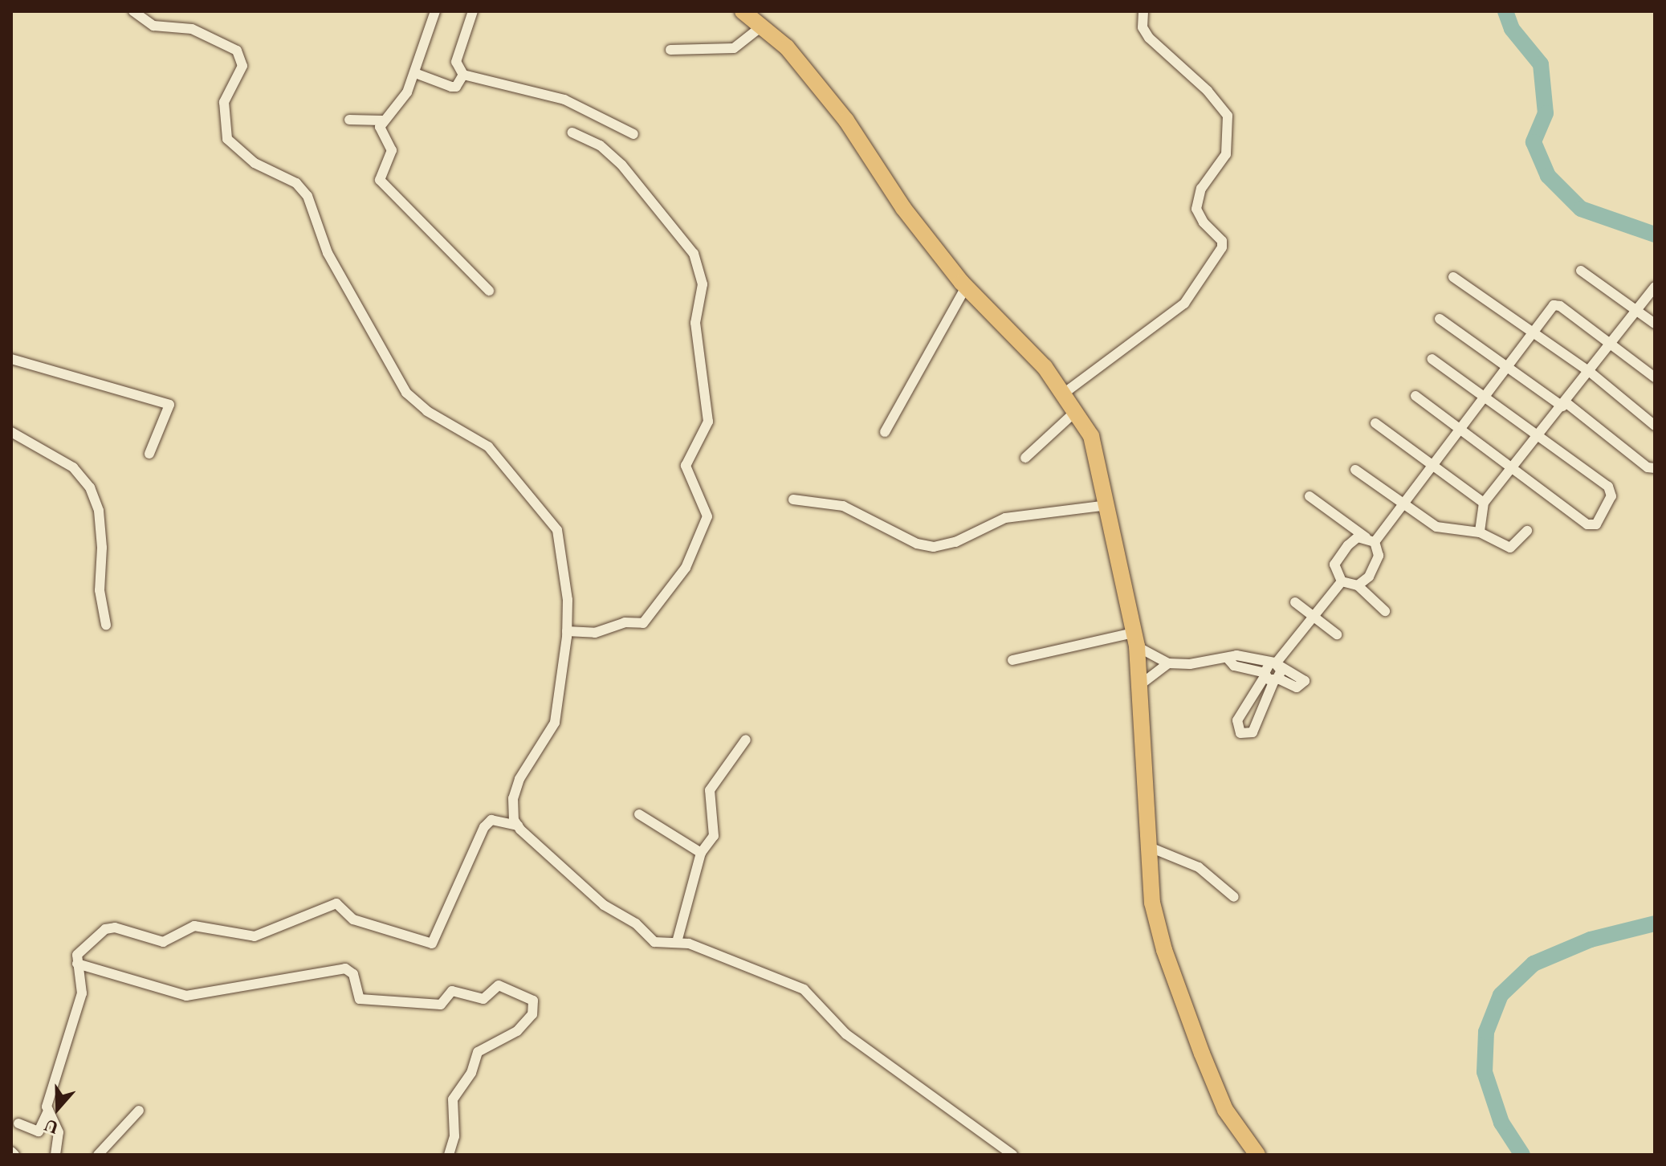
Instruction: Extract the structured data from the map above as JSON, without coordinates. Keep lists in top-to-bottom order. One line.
{"north":"bottom"}
